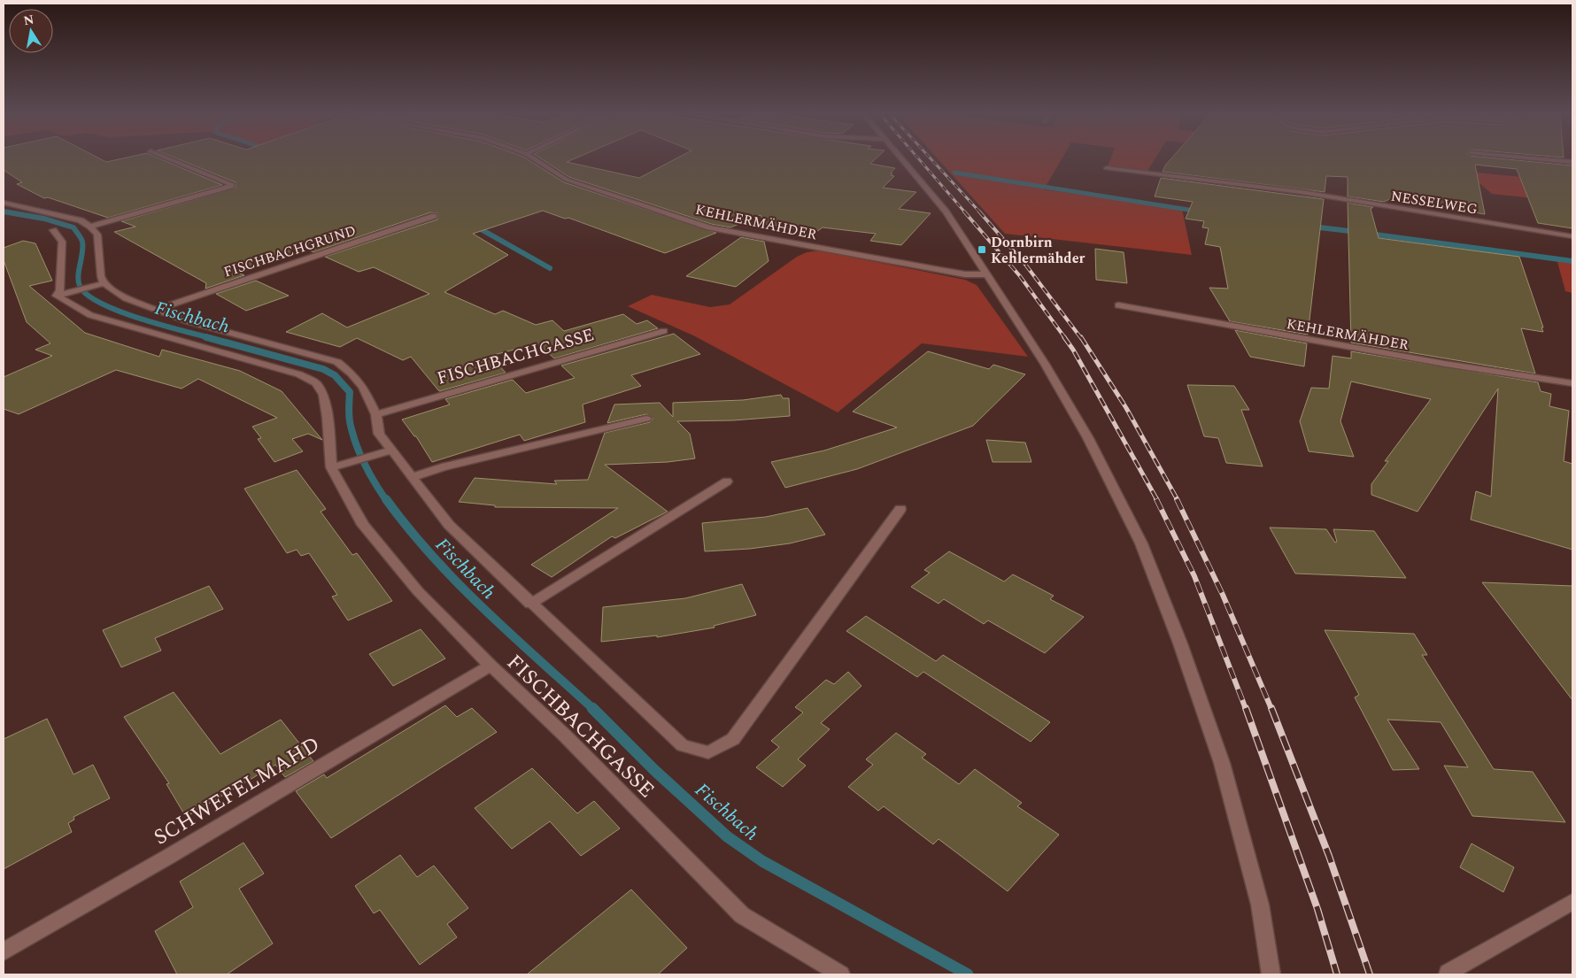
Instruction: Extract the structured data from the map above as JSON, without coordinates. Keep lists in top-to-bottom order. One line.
{"streets":{"street":["NESSELWEG","KEHLERMÄHDER","FISCHBACHGRUND","FISCHBACHGASSE","SCHWEFELMAHD"]},"crossings":[["FISCHBACHGASSE","SCHWEFELMAHD"]],"water":["Fischbach"],"places":{"transit":["Dornbirn Kehlermähder"]},"north":"top"}
